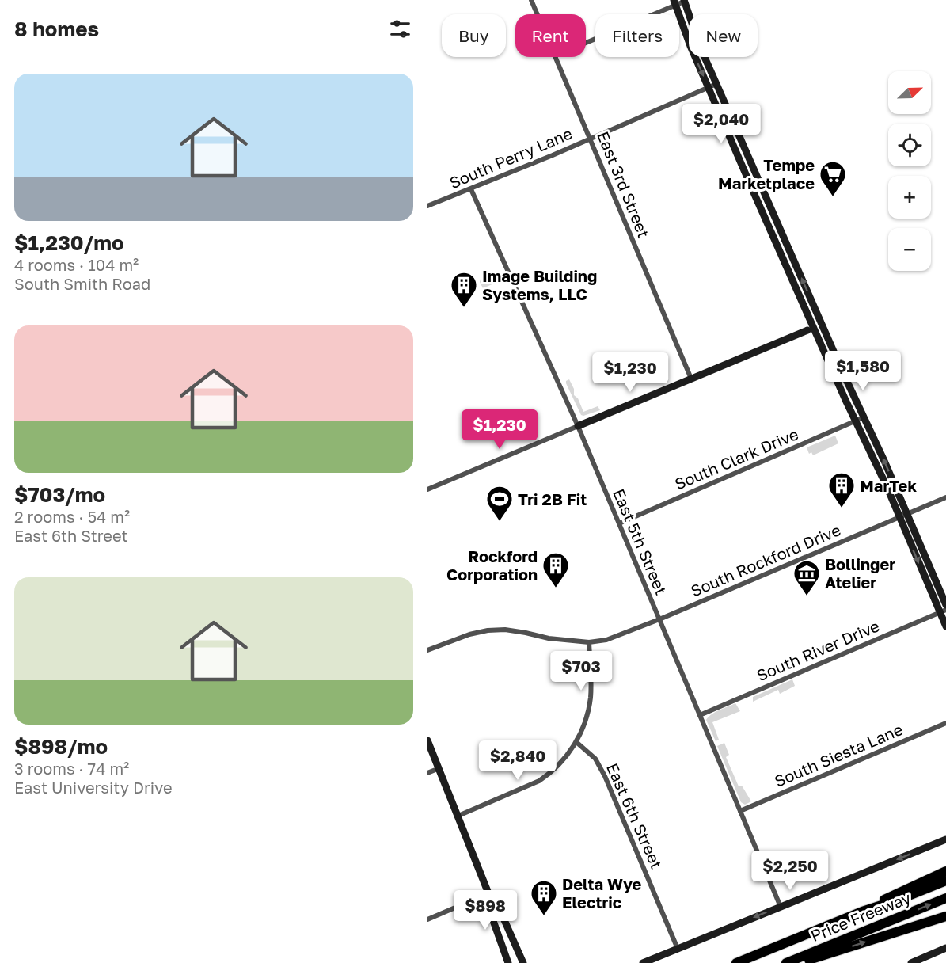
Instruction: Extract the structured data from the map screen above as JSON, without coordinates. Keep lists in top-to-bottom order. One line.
{"streets":{"highway":["Price Freeway"],"street":["South Perry Lane","East 3rd Street","South Clark Drive","East 5th Street","South Rockford Drive","South River Drive","South Siesta Lane","East 6th Street"]},"crossings":[["South Perry Lane","East 3rd Street"],["South Perry Lane","East 5th Street"],["South Clark Drive","East 5th Street"],["East 5th Street","South Rockford Drive"],["East 5th Street","South River Drive"],["East 5th Street","South Siesta Lane"]],"places":{"supermarket":["Tempe Marketplace"],"building":["Image Building Systems, LLC","MarTek","Rockford Corporation","Delta Wye Electric"],"sports":["Tri 2B Fit"],"museum":["Bollinger Atelier"]},"north":"top right","page":{"heading":"8 homes","chip":["Buy","Rent","Filters","New"],"list":[{"name":"$1,230/mo","note":"4 rooms · 104 m² · South Smith Road"},{"name":"$703/mo","note":"2 rooms · 54 m² · East 6th Street"},{"name":"$898/mo","note":"3 rooms · 74 m² · East University Drive"}],"map_buttons":["+","−"],"price":["$2,040","$1,580","$1,230","$1,230","$703","$2,840","$2,250","$898"]}}
